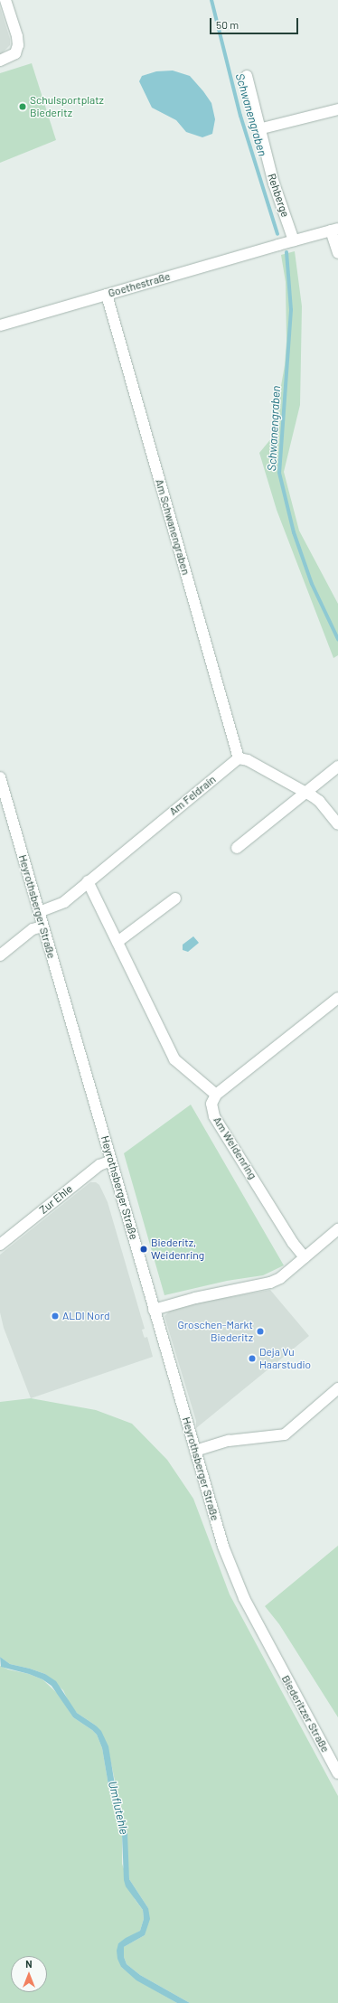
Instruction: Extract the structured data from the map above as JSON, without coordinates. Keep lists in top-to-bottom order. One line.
{"streets":{"street":["Rehberge","Goethestraße","Am Schwanengraben","Am Feldrain","Heyrothsberger Straße","Am Weidenring","Zur Ehle","Biederitzer Straße"]},"crossings":[["Rehberge","Goethestraße"],["Goethestraße","Am Schwanengraben"],["Am Schwanengraben","Am Feldrain"],["Am Feldrain","Heyrothsberger Straße"],["Heyrothsberger Straße","Zur Ehle"],["Heyrothsberger Straße","Biederitzer Straße"]],"water":["Schwanengraben","Umflutehle"],"places":["Schulsportplatz Biederitz","Biederitz, Weidenring","ALDI Nord","Groschen-Markt Biederitz","Deja Vu Haarstudio"],"scale_bar":"50 m","north":"top"}
